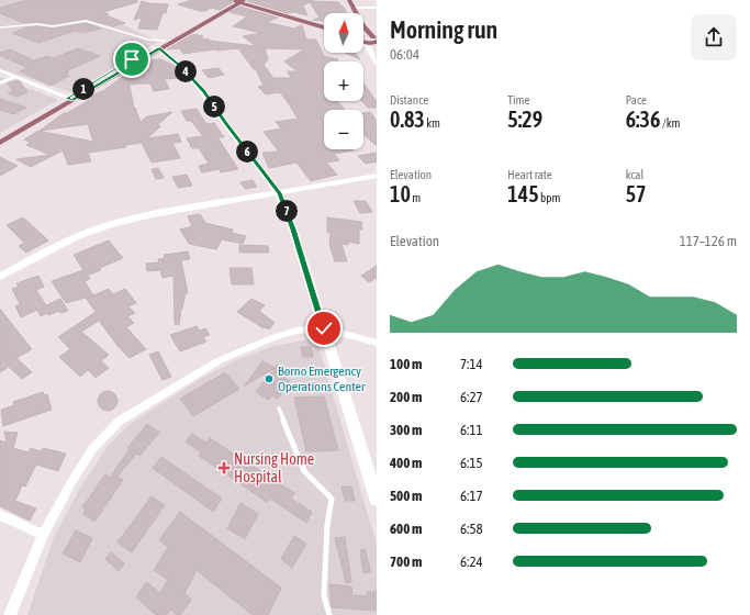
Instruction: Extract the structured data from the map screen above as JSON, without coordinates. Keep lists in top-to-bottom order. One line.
{"places":{"other":["Borno Emergency Operations Center"],"health":["Nursing Home Hospital"]},"north":"top","page":{"heading":["Morning run","06:04"],"map_buttons":["+","−"],"pins":["4","1","5","6","7"],"stats":[["Distance","0.83 km"],["Time","5:29"],["Pace","6:36 /km"],["Elevation","10 m"],["Heart rate","145 bpm"],["kcal","57"]],"chart":["Elevation","117–126 m"],"list":[{"name":"100 m","note":"7:14"},{"name":"200 m","note":"6:27"},{"name":"300 m","note":"6:11"},{"name":"400 m","note":"6:15"},{"name":"500 m","note":"6:17"},{"name":"600 m","note":"6:58"},{"name":"700 m","note":"6:24"}]}}
